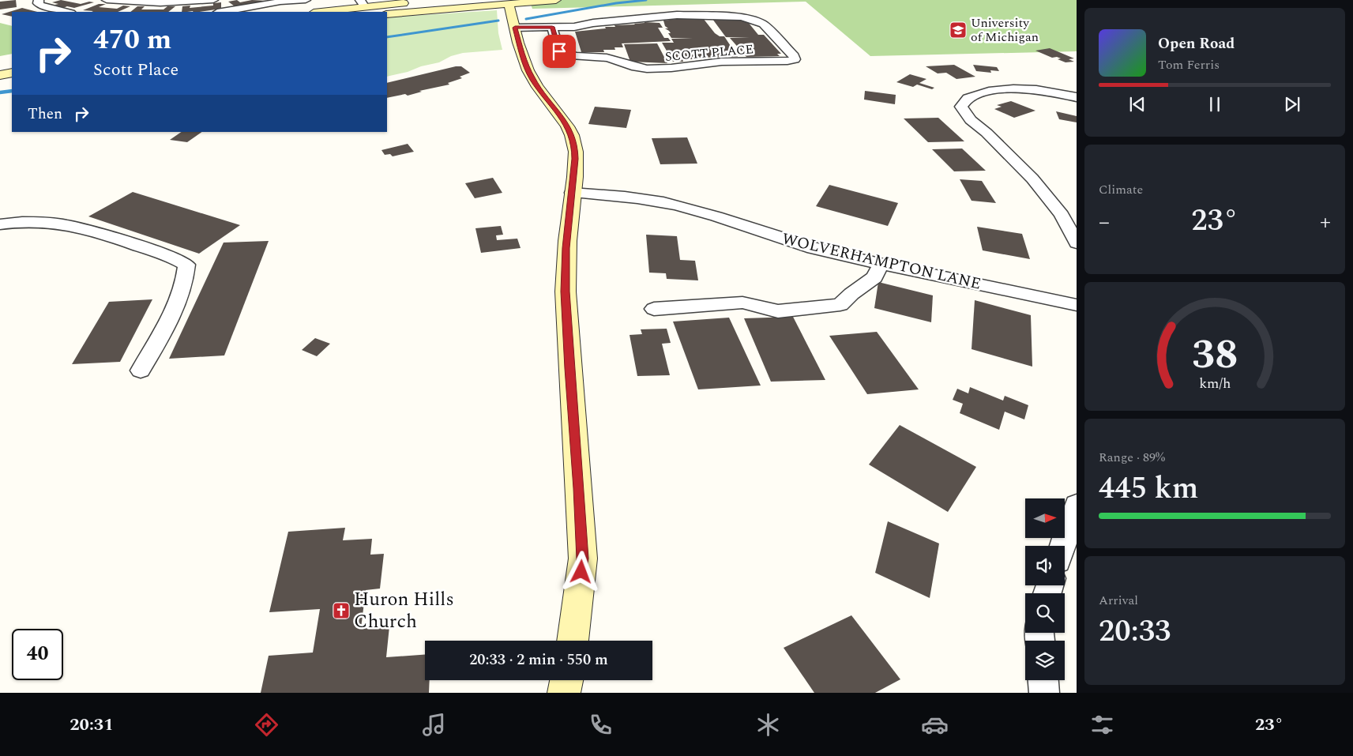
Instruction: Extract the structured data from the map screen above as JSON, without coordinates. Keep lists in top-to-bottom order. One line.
{"streets":{"street":["SCOTT PLACE","WOLVERHAMPTON LANE"]},"places":{"school or university":["University of Michigan"],"church":["Huron Hills Church"]},"north":"right","page":{"turn":["470 m","Scott Place"],"song":["Open Road","Tom Ferris"],"then":"Then","tile":["Climate",["Range · 89%","445 km"],["Arrival","20:33"]],"heat":["−","23°","+"],"limit":"40","trip":"20:33 · 2 min · 550 m","tabs":["20:31","23°"],"gauge":["38","km/h"]}}
